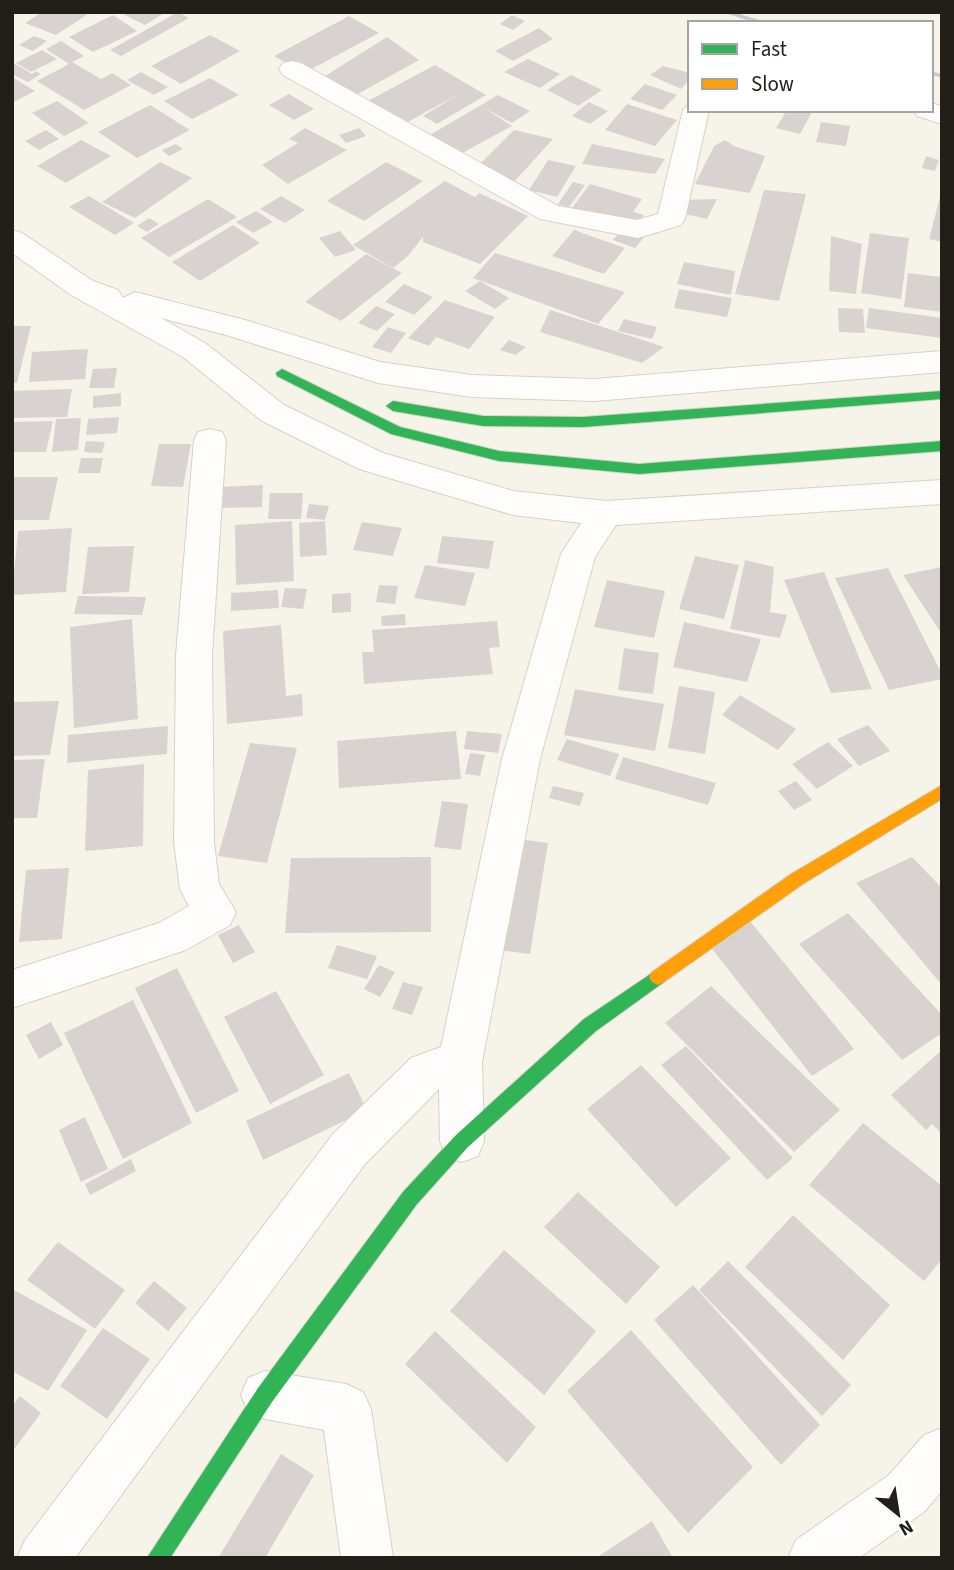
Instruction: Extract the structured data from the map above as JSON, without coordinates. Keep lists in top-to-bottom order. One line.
{"legend":["Fast","Slow"],"north":"bottom right"}
